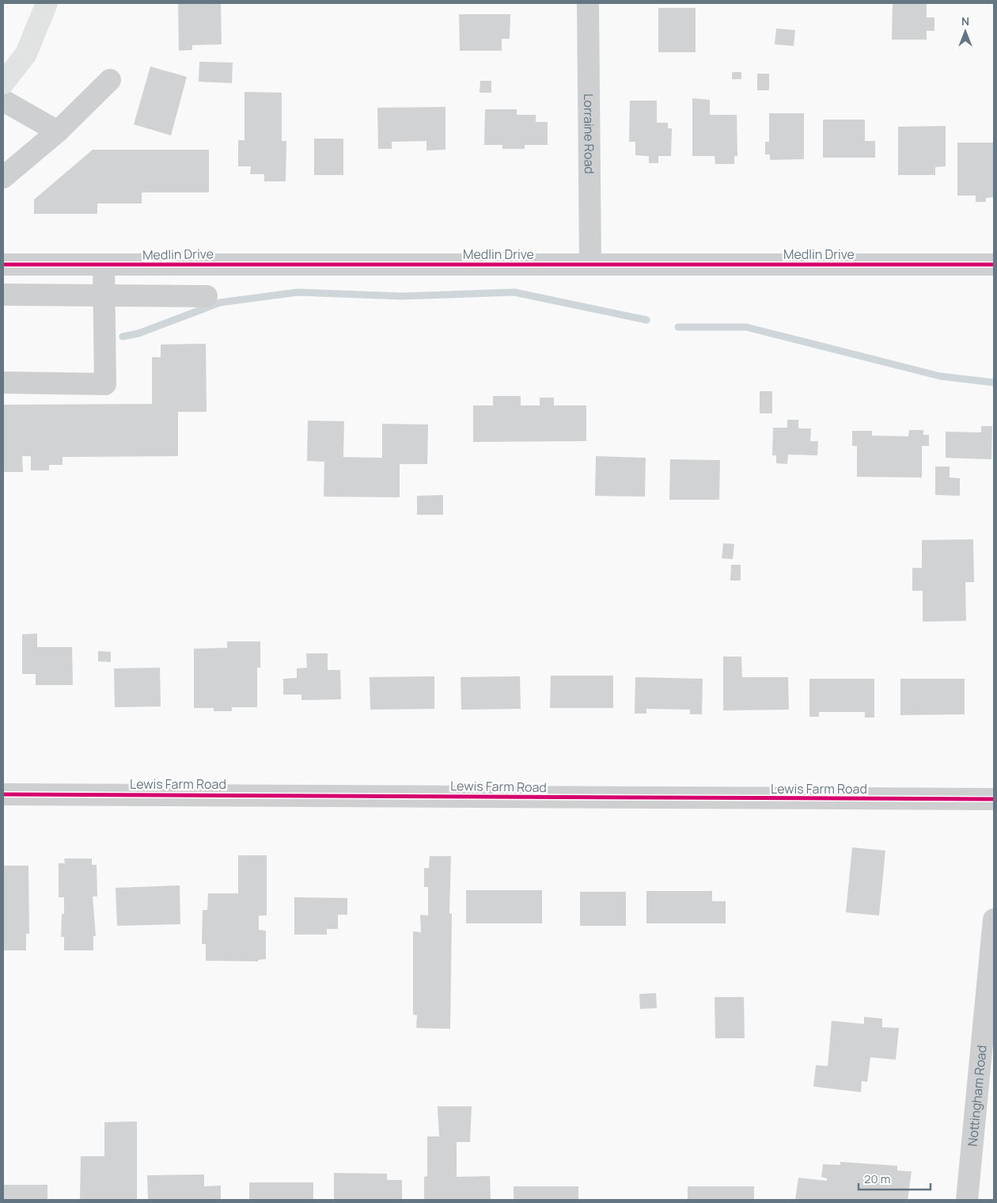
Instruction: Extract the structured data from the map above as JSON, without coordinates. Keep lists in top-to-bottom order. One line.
{"streets":{"street":["Lorraine Road","Medlin Drive","Lewis Farm Road","Nottingham Road"]},"crossings":[["Lorraine Road","Medlin Drive"]],"scale_bar":"20 m","north":"top"}
